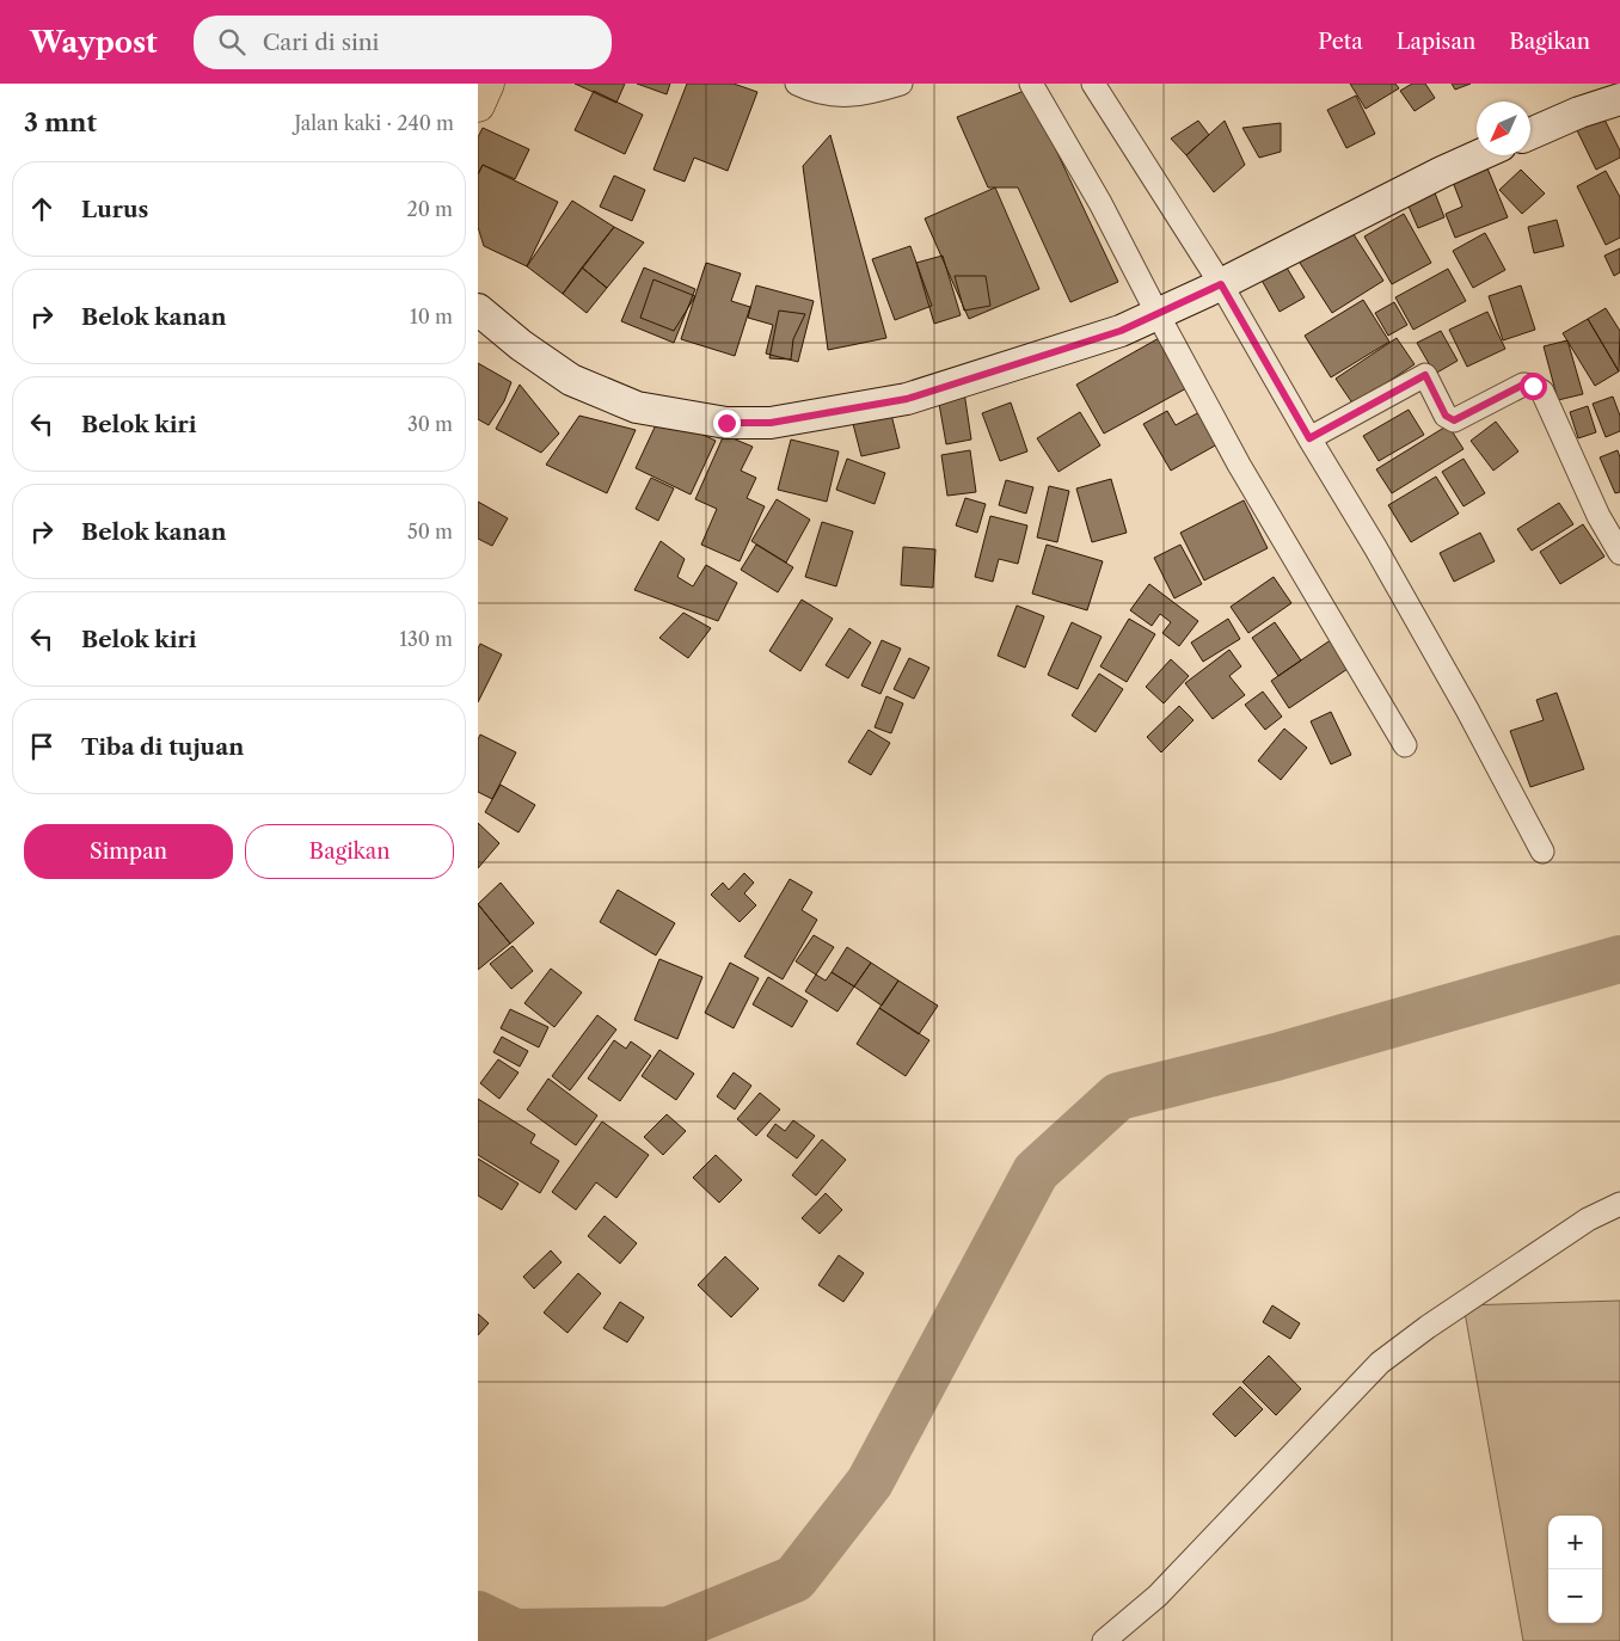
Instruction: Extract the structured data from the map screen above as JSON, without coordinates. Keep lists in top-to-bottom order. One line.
{"north":"bottom left","page":{"header":"Waypost","search":"Cari di sini","nav":["Peta","Lapisan","Bagikan"],"heading":["3 mnt","Jalan kaki · 240 m"],"list":[["Lurus","20 m"],["Belok kanan","10 m"],["Belok kiri","30 m"],["Belok kanan","50 m"],["Belok kiri","130 m"],"Tiba di tujuan"],"buttons":["Simpan","Bagikan"],"map_buttons":["+","−"]}}
